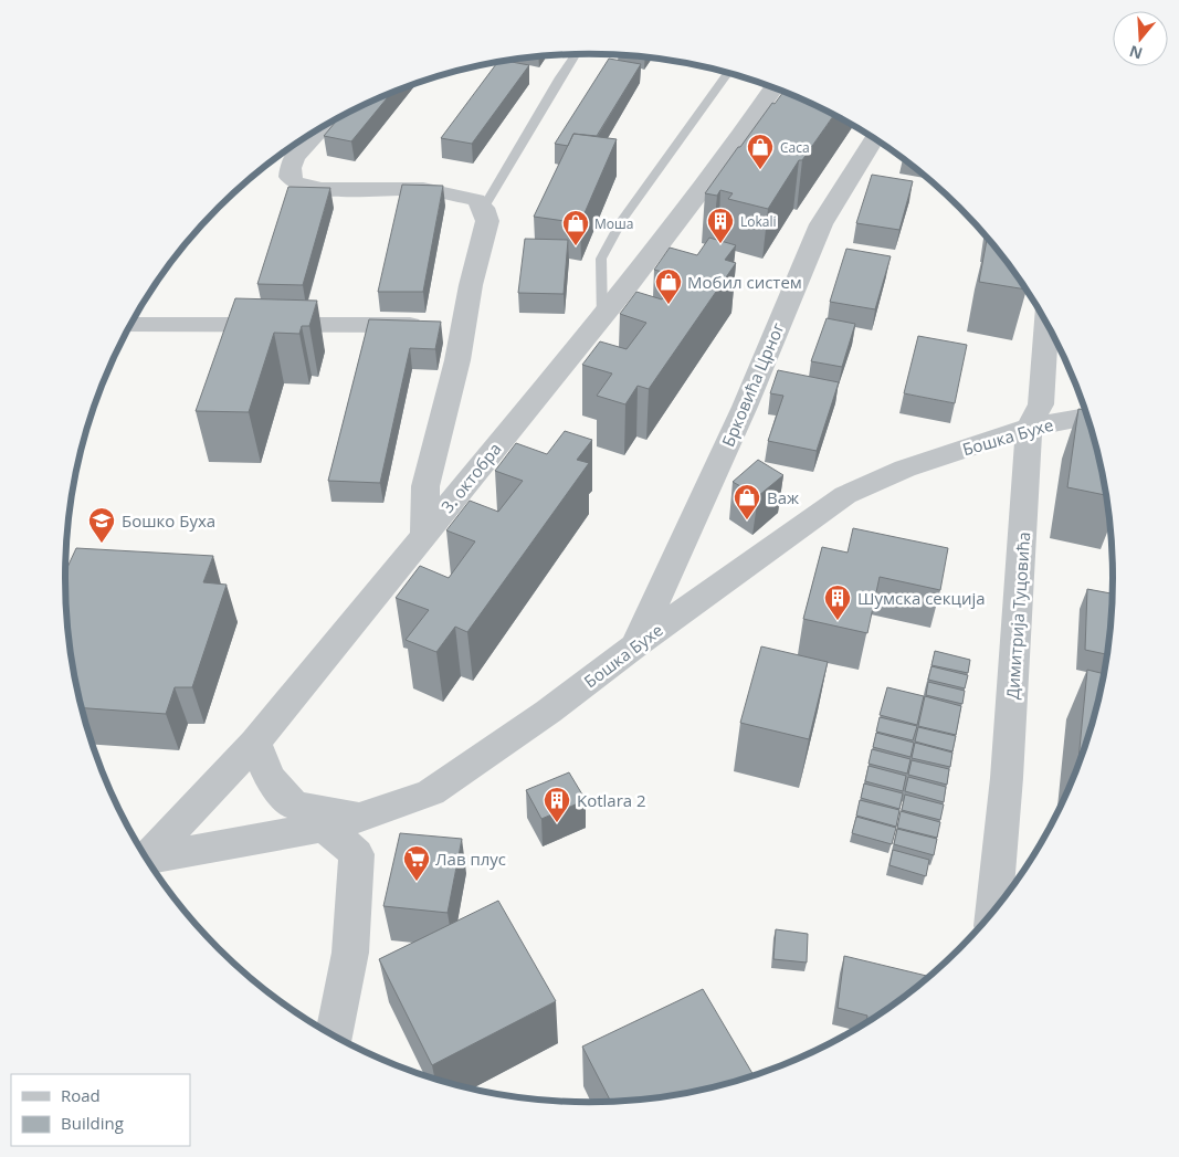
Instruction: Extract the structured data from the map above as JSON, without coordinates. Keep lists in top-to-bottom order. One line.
{"streets":{"street":["Брковића Црног","Бошка Бухе","3. октобра","Димитрија Туцовића"]},"crossings":[["Брковића Црног","Бошка Бухе"],["Бошка Бухе","Димитрија Туцовића"]],"places":{"shop":["Caca","Моша","Мобил систем","Важ"],"building":["Lokali","Шумска секција","Kotlara 2"],"school or university":["Бошко Буха"],"supermarket":["Лав плус"]},"legend":["Road","Building"],"north":"bottom"}
